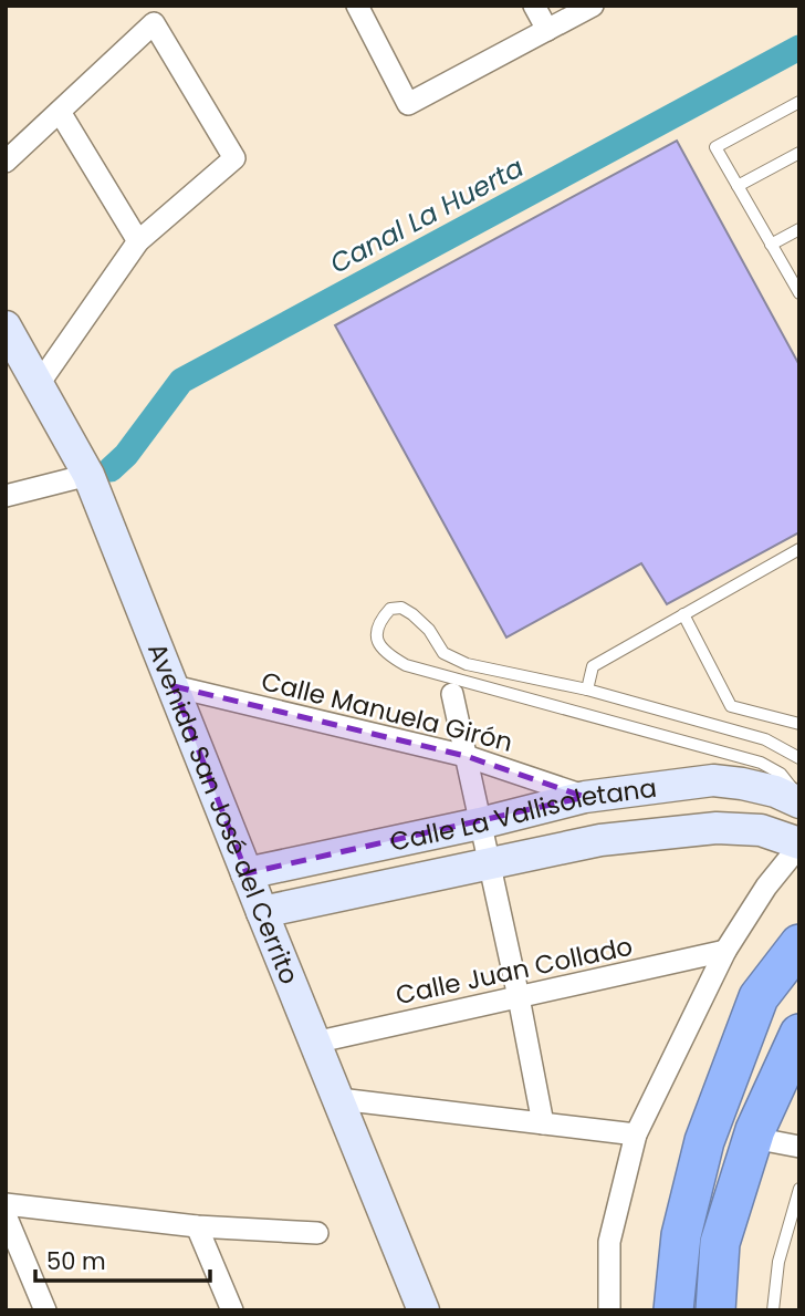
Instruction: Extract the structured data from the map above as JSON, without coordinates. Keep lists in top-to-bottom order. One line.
{"streets":{"street":["Calle Manuela Girón","Avenida San José del Cerrito","Calle La Vallisoletana","Calle Juan Collado"]},"crossings":[["Calle Manuela Girón","Avenida San José del Cerrito"],["Calle Manuela Girón","Calle La Vallisoletana"],["Avenida San José del Cerrito","Calle La Vallisoletana"],["Avenida San José del Cerrito","Calle Juan Collado"]],"water":["Canal La Huerta"],"scale_bar":"50 m"}
